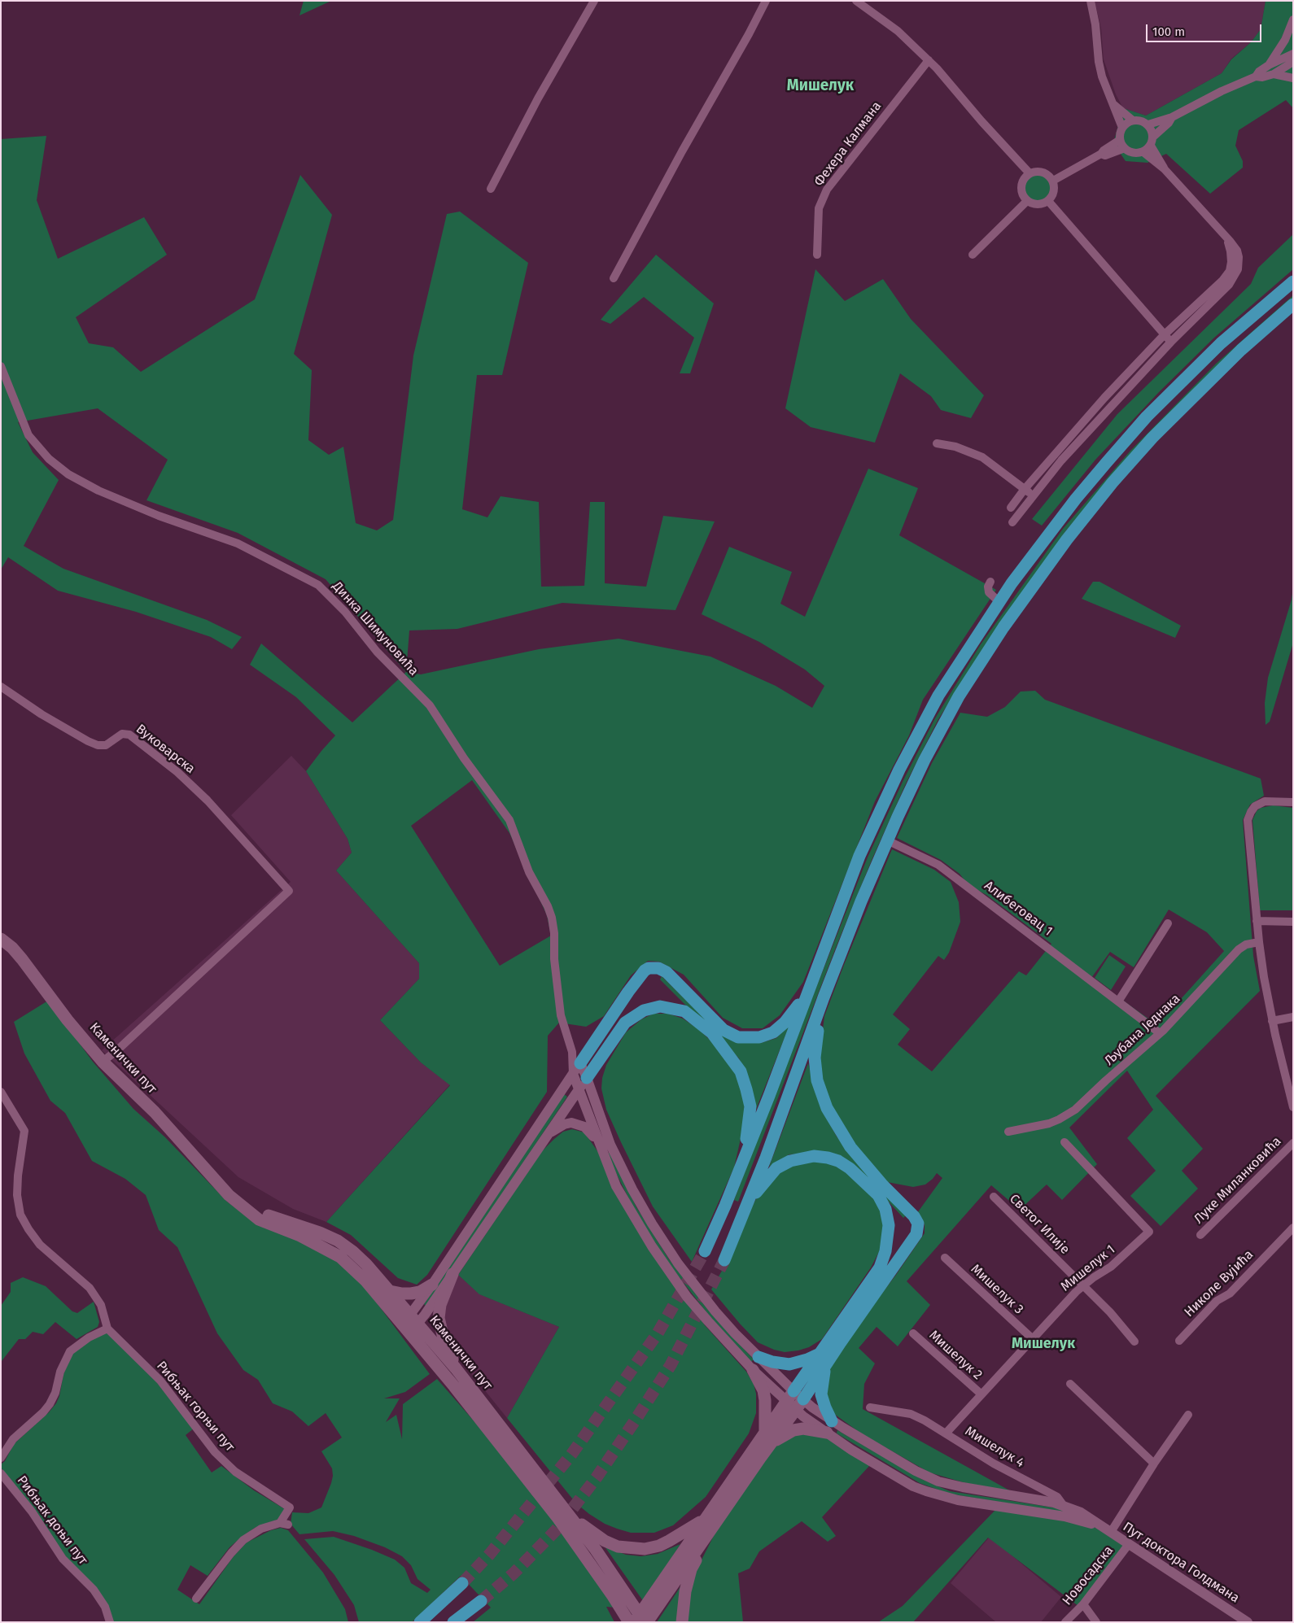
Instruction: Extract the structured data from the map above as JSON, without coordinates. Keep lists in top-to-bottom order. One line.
{"streets":{"main road":["Каменички пут"],"street":["Фехера Калмана","Динка Шимуновића","Вуковарска","Алибеговац 1","Љубана Једнака","Луке Миланковића","Светог Илије","Мишелук 1","Николе Вујића","Мишелук 3","Мишелук 2","Рибњак горњи пут","Мишелук 4","Рибњак доњи пут","Пут доктора Голдмана","Новосадска"]},"crossings":[["Вуковарска","Каменички пут"],["Алибеговац 1","Љубана Једнака"],["Светог Илије","Мишелук 1"],["Мишелук 1","Мишелук 3"],["Мишелук 1","Мишелук 2"],["Мишелук 1","Мишелук 4"],["Мишелук 4","Пут доктора Голдмана"],["Пут доктора Голдмана","Новосадска"]],"districts":["Мишелук","Мишелук"],"scale_bar":"100 m"}
